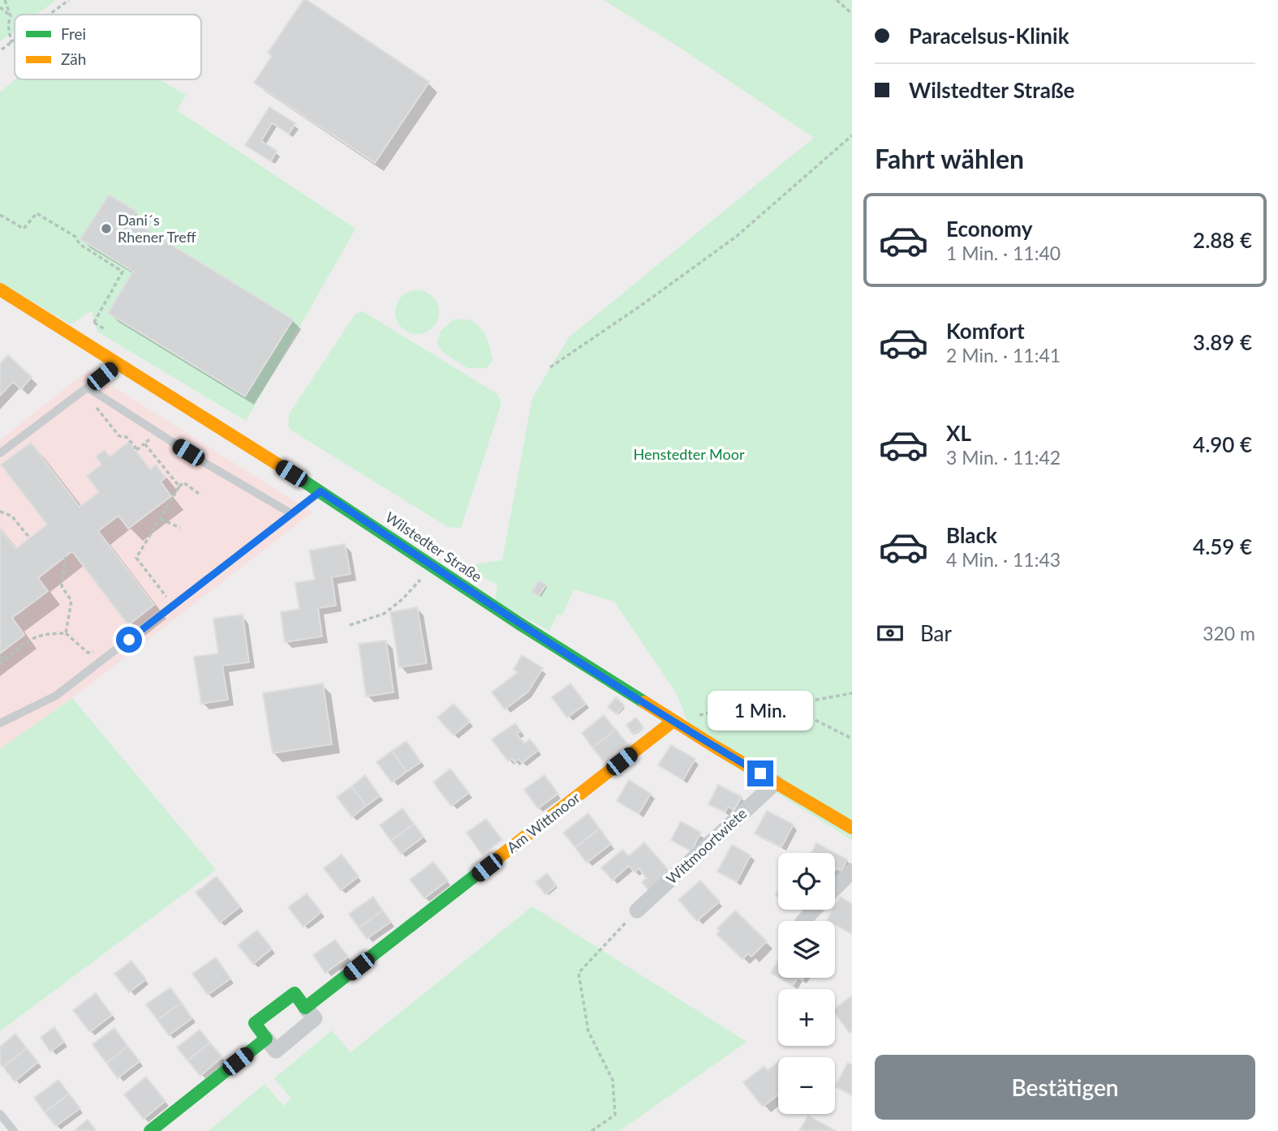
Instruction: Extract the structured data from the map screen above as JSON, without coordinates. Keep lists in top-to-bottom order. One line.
{"streets":{"street":["Wilstedter Straße","Am Wittmoor","Wittmoortwiete"]},"crossings":[["Wilstedter Straße","Am Wittmoor"],["Wilstedter Straße","Wittmoortwiete"]],"parks":["Henstedter Moor"],"places":["Dani´s Rhener Treff"],"legend":["Frei","Zäh"],"page":{"banner":["Paracelsus-Klinik","Wilstedter Straße"],"heading":"Fahrt wählen","list":[{"name":"Economy","note":"1 Min. · 11:40","value":"2.88 €"},{"name":"Komfort","note":"2 Min. · 11:41","value":"3.89 €"},{"name":"XL","note":"3 Min. · 11:42","value":"4.90 €"},{"name":"Black","note":"4 Min. · 11:43","value":"4.59 €"}],"pay":["Bar","320 m"],"bubble":"1 Min.","map_buttons":["+","−"],"buttons":"Bestätigen"}}
